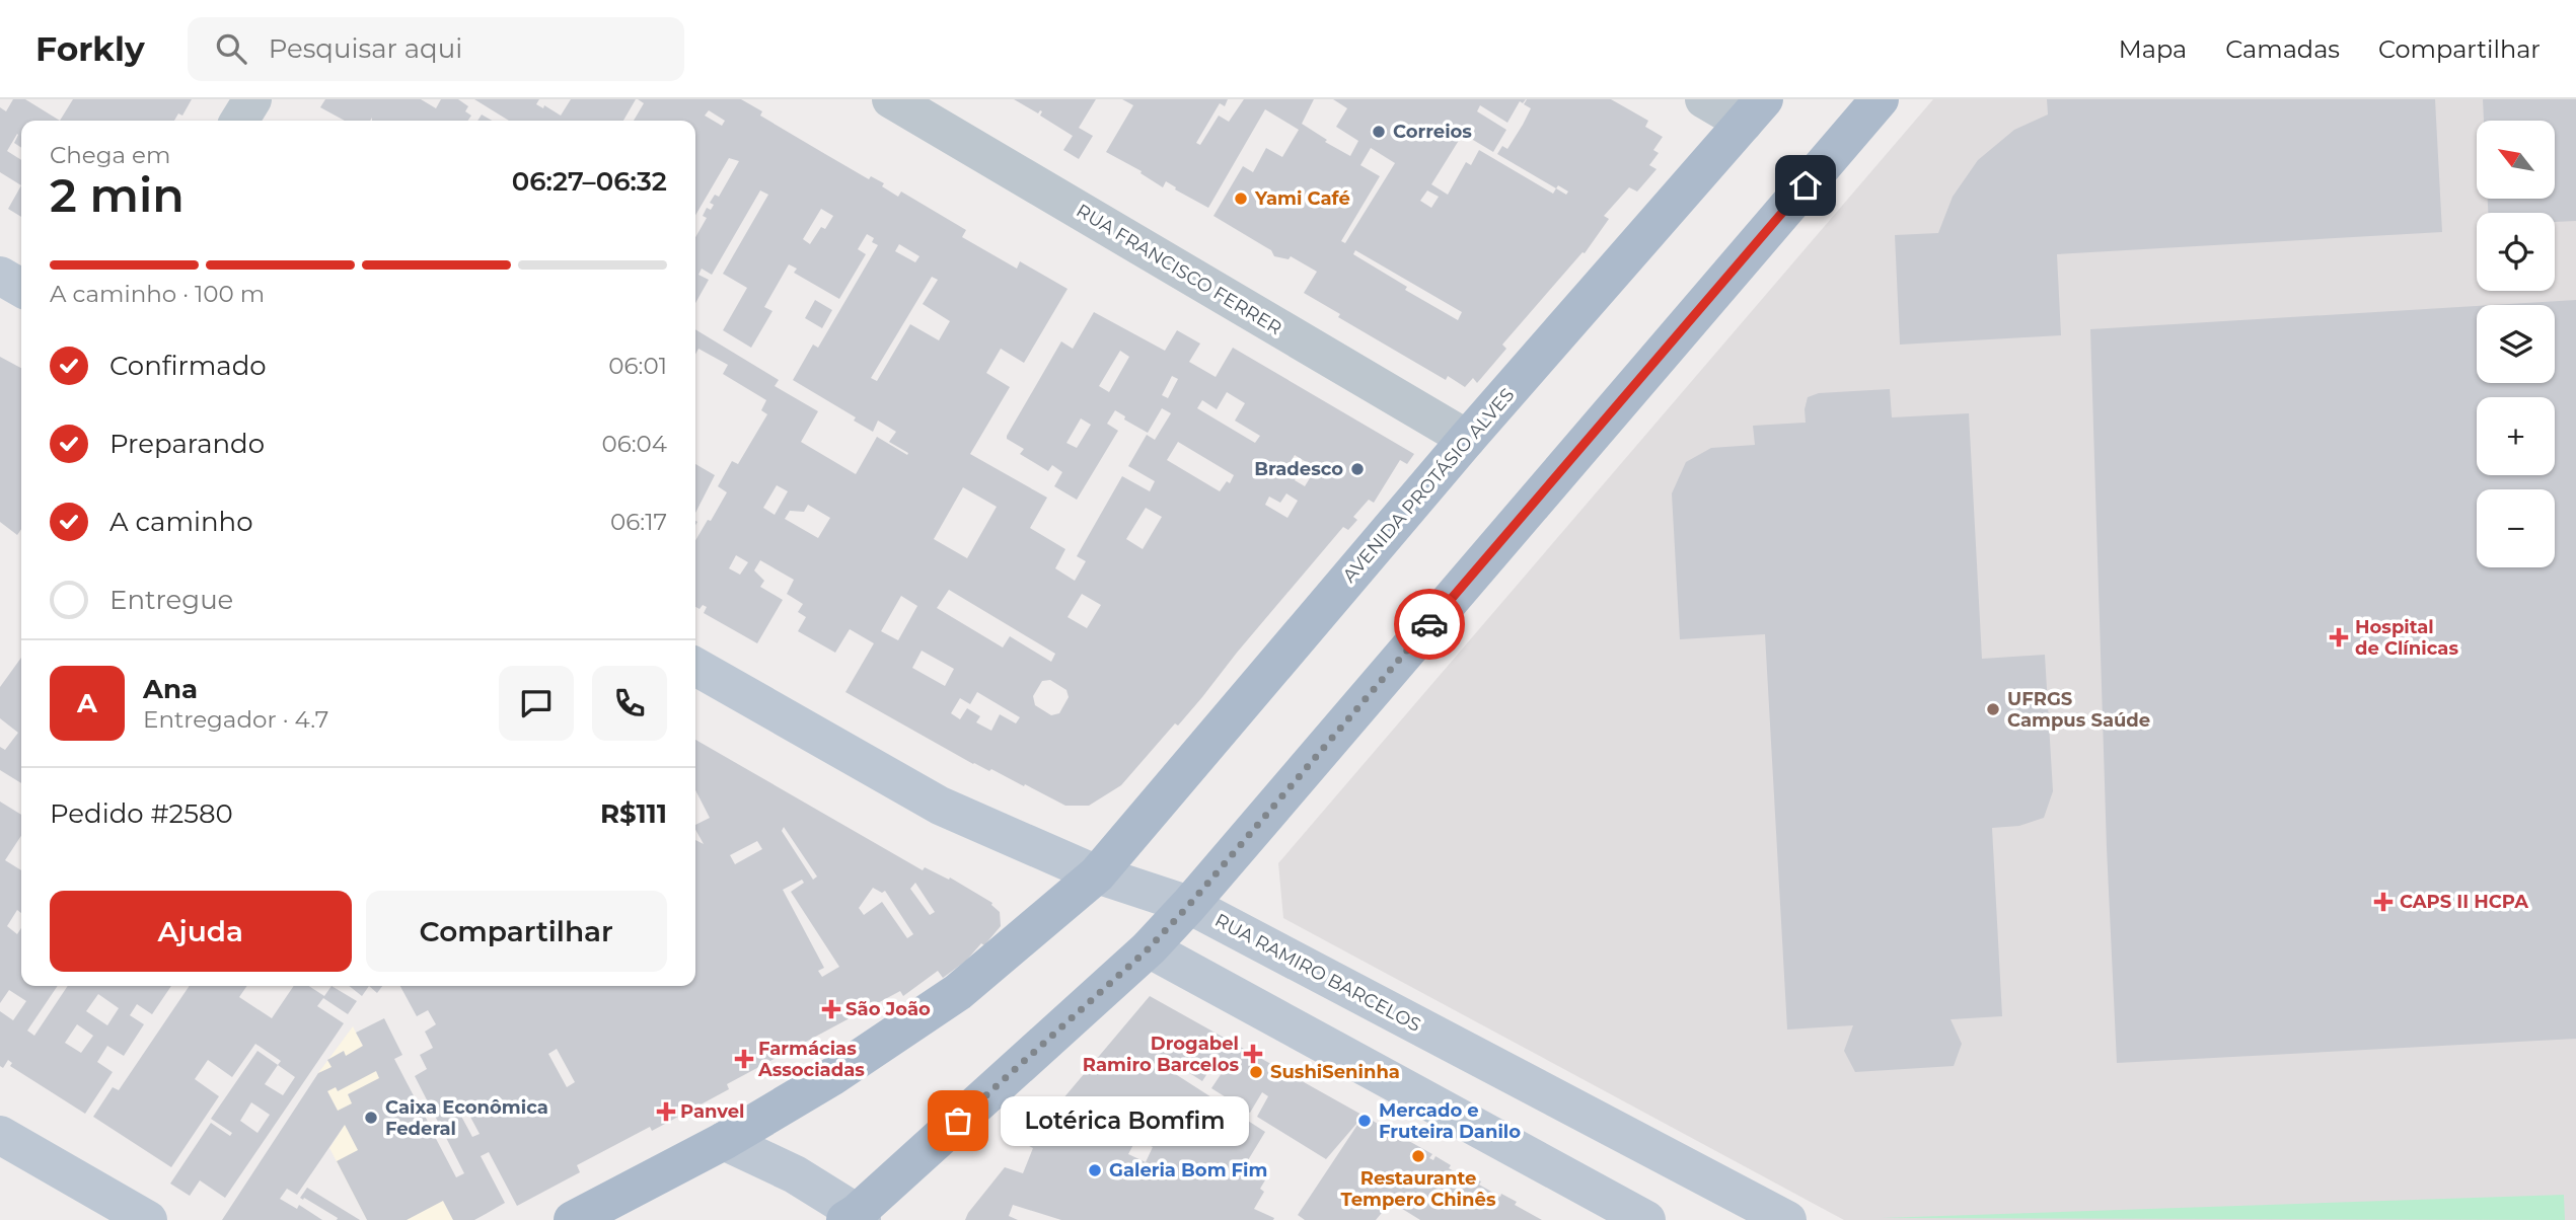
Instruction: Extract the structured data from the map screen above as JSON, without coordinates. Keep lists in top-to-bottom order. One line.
{"streets":{"main road":["AVENIDA PROTÁSIO ALVES","RUA RAMIRO BARCELOS"],"street":["RUA FRANCISCO FERRER"]},"crossings":[["RUA FRANCISCO FERRER","AVENIDA PROTÁSIO ALVES"],["AVENIDA PROTÁSIO ALVES","RUA RAMIRO BARCELOS"]],"places":{"other":["Correios","Yami Café","Bradesco","UFRGS Campus Saúde","SushiSeninha","Caixa Econômica Federal","Lotérica Bomfim","Mercado e Fruteira Danilo","Restaurante Tempero Chinês","Galeria Bom Fim"],"health":["Hospital de Clínicas","CAPS II HCPA","São João","Drogabel Ramiro Barcelos","Farmácias Associadas","Panvel"]},"north":"top left","page":{"header":"Forkly","search":"Pesquisar aqui","nav":["Mapa","Camadas","Compartilhar"],"map_buttons":["+","−"],"heading":["2 min","Chega em","06:27–06:32"],"panel":["Ana","Entregador · 4.7","Pedido #2580","R$111"],"bar":"A caminho · 100 m","list":[["Confirmado","06:01"],["Preparando","06:04"],["A caminho","06:17"],"Entregue"],"round":"A","buttons":["Ajuda","Compartilhar"],"bubble":"Lotérica Bomfim"}}
